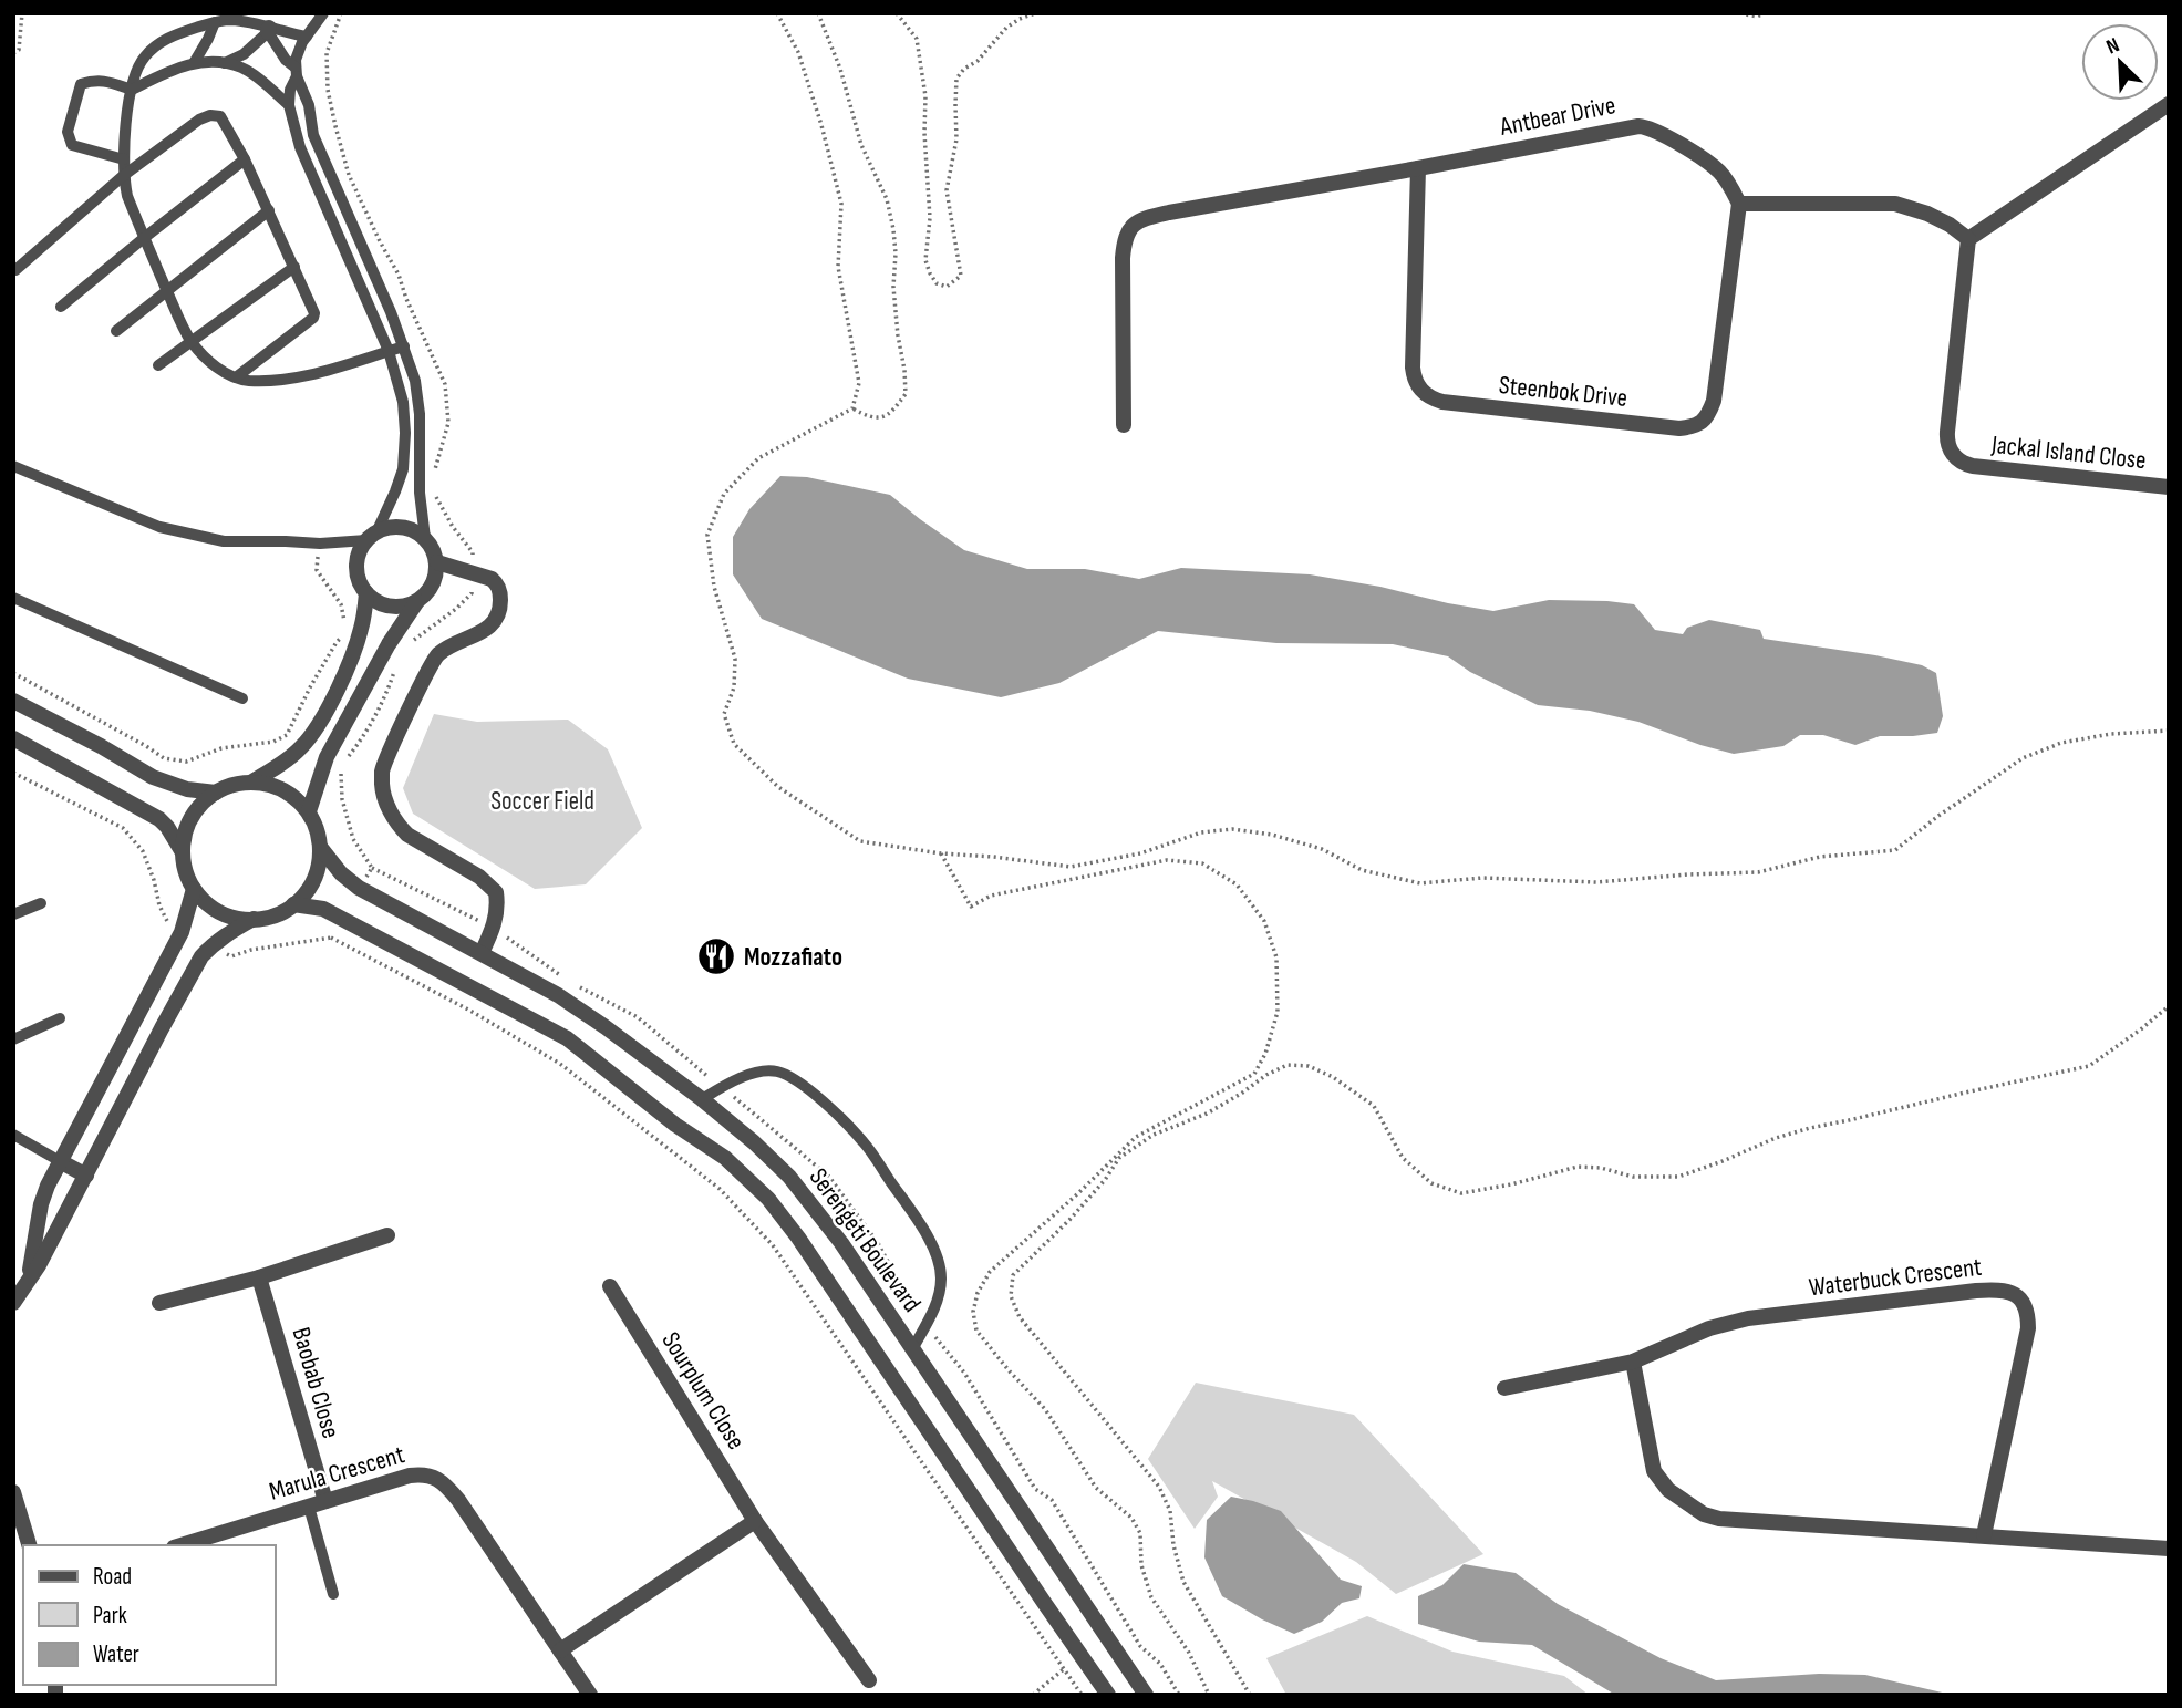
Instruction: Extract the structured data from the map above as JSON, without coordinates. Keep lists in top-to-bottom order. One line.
{"streets":{"street":["Antbear Drive","Steenbok Drive","Jackal Island Close","Serengeti Boulevard","Waterbuck Crescent","Baobab Close","Sourplum Close","Marula Crescent"]},"crossings":[["Antbear Drive","Steenbok Drive"],["Baobab Close","Marula Crescent"]],"parks":["Soccer Field"],"places":{"restaurant":["Mozzafiato"]},"legend":["Road","Park","Water"],"north":"top left"}
